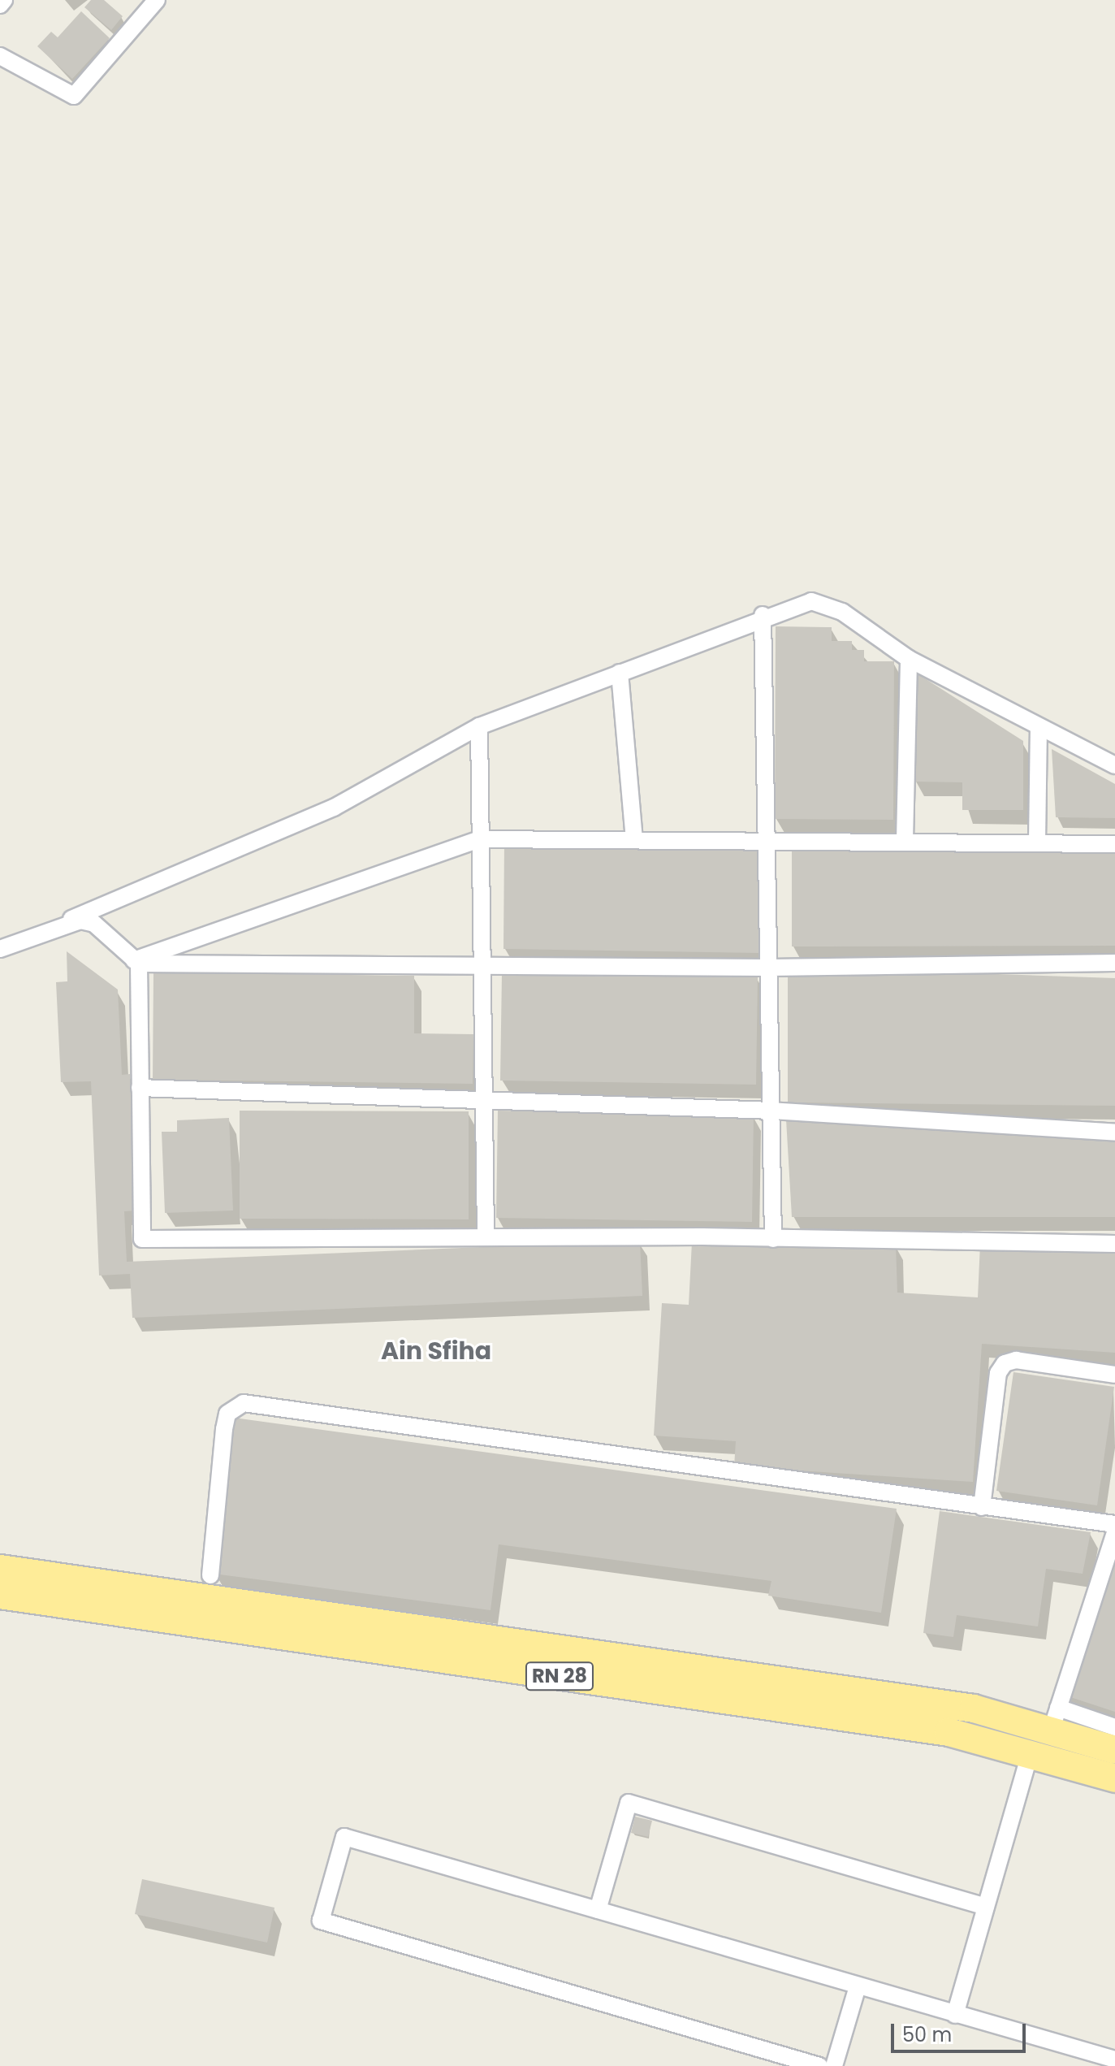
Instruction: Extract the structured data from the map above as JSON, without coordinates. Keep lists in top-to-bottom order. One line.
{"streets":{"highway":["RN 28"]},"districts":["Ain Sfiha"],"scale_bar":"50 m"}
